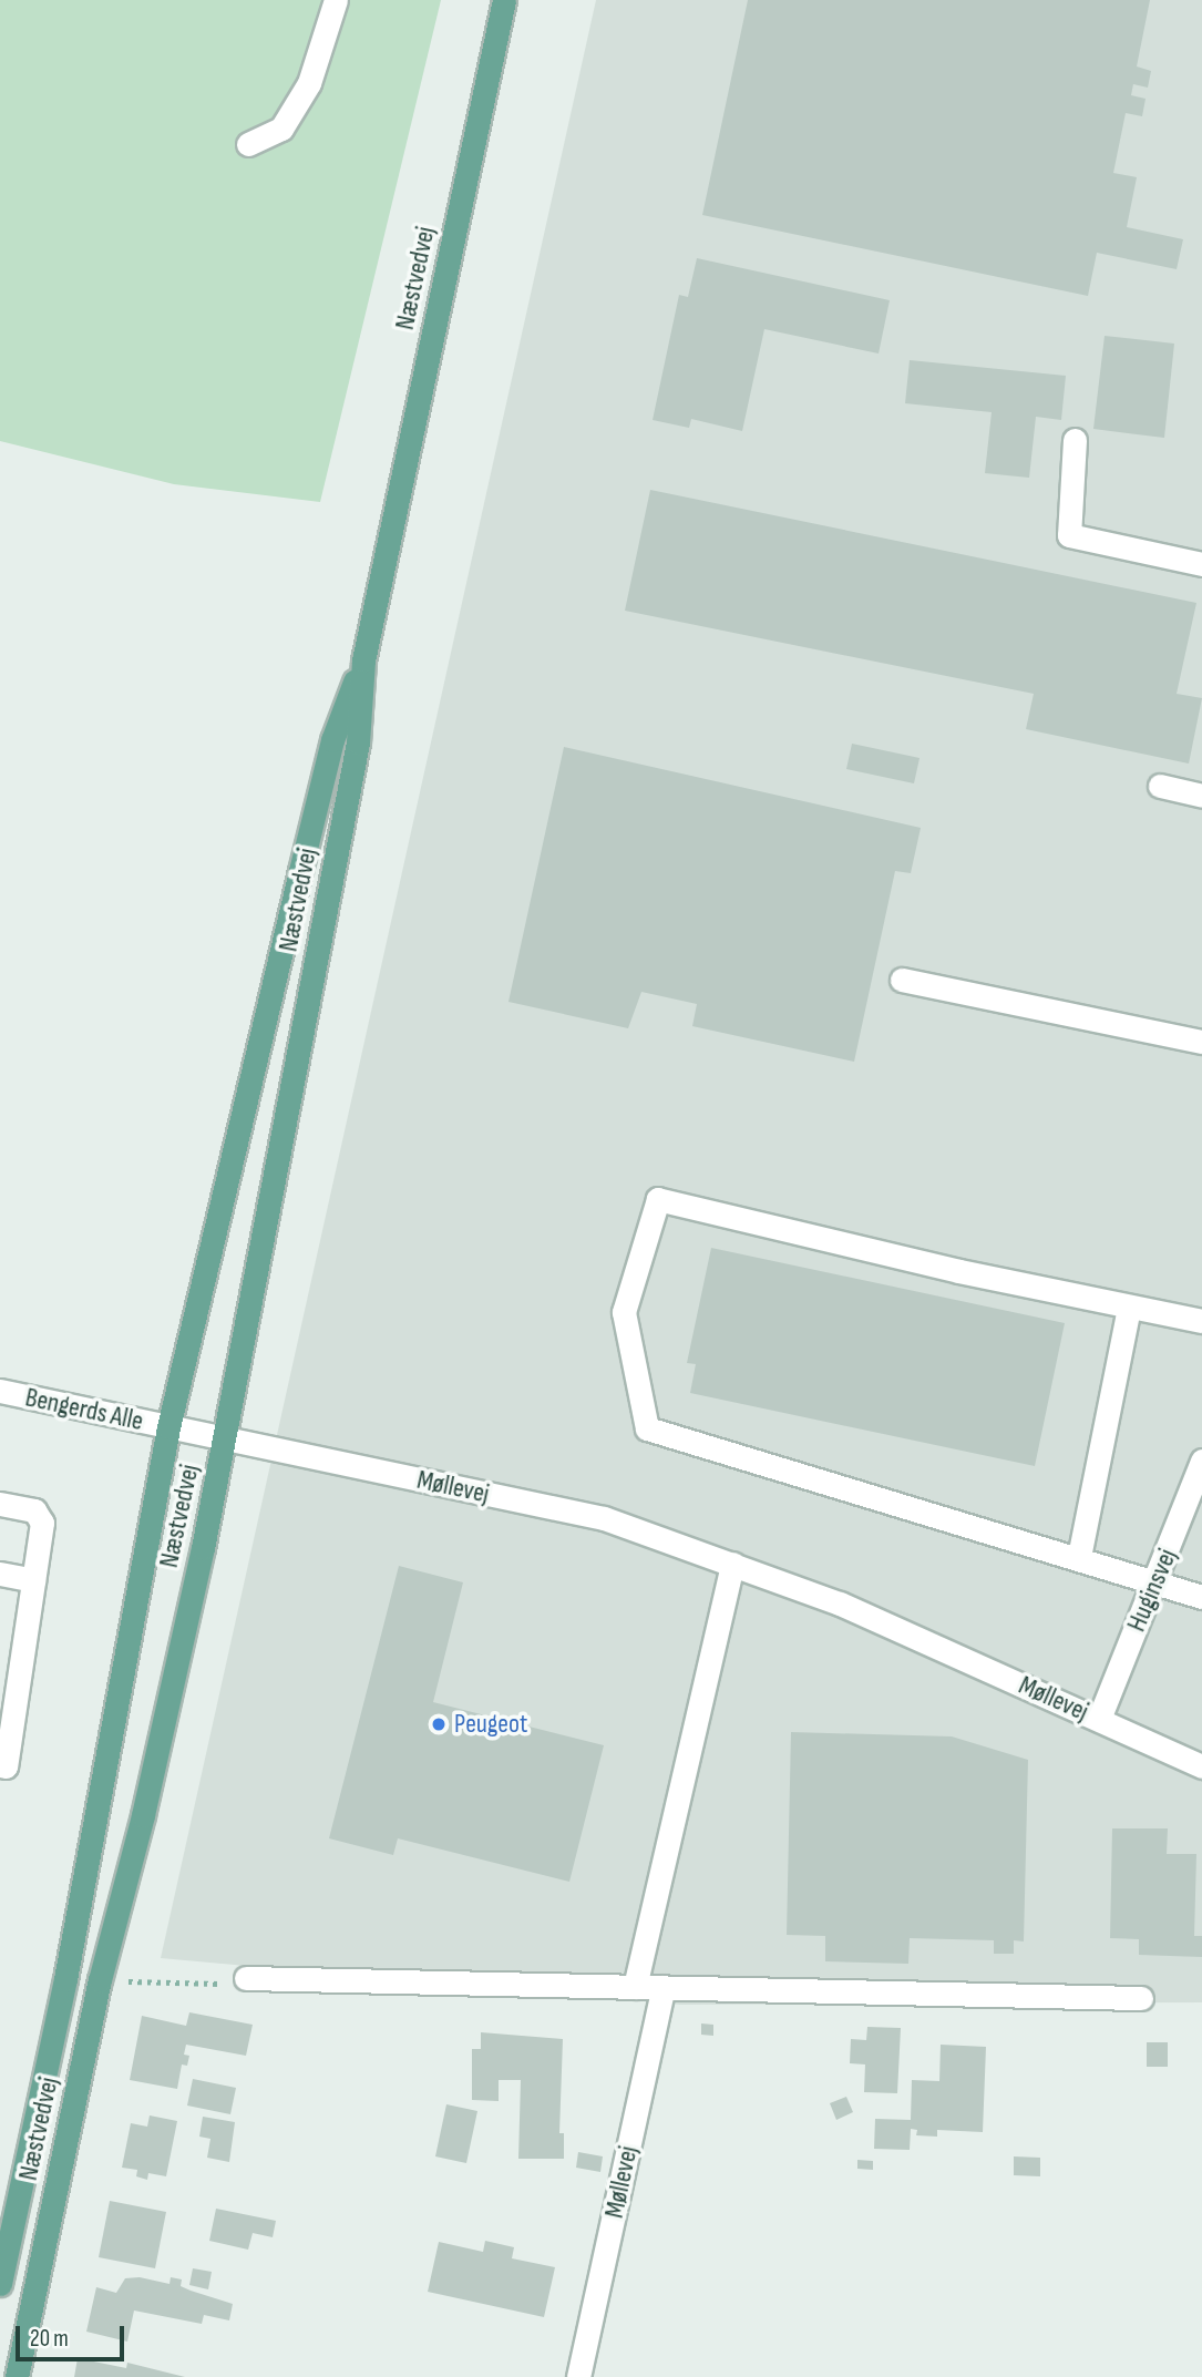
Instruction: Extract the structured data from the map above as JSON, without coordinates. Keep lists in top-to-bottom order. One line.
{"streets":{"main road":["Næstvedvej"],"street":["Bengerds Alle","Møllevej","Huginsvej"]},"crossings":[["Næstvedvej","Bengerds Alle"],["Næstvedvej","Møllevej"],["Bengerds Alle","Møllevej"],["Møllevej","Huginsvej"]],"places":["Peugeot"],"scale_bar":"20 m"}
